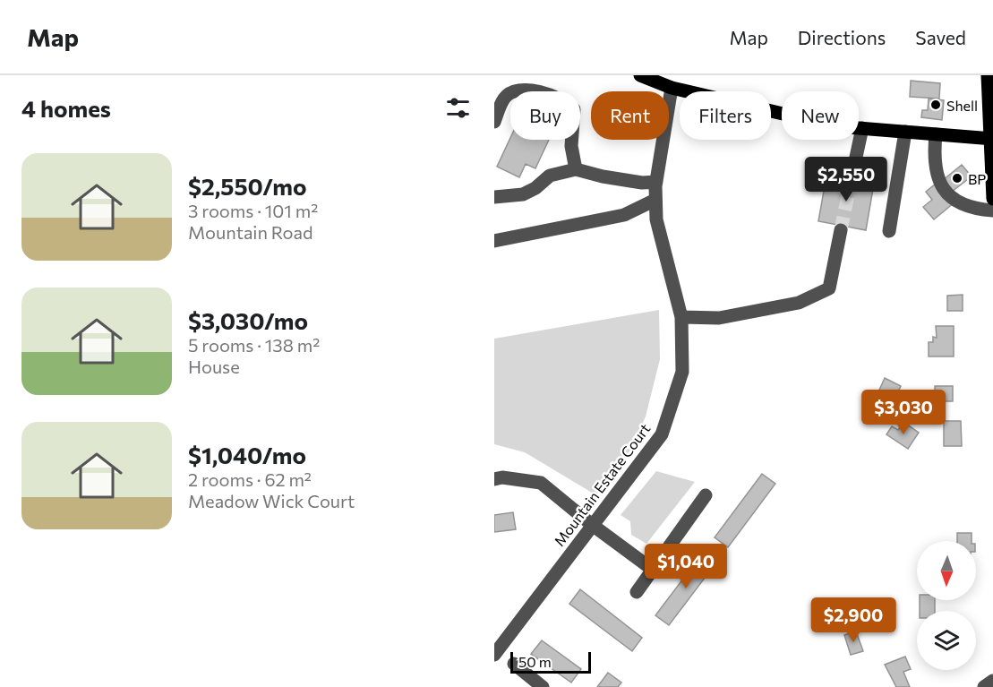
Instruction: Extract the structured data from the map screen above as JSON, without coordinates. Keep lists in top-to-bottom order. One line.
{"streets":{"street":["Mountain Estate Court"]},"places":["Shell","BP"],"scale_bar":"50 m","north":"bottom","page":{"header":"Map","nav":["Map","Directions","Saved"],"heading":"4 homes","chip":["Buy","Rent","Filters","New"],"list":[{"name":"$2,550/mo","note":"3 rooms · 101 m² · Mountain Road"},{"name":"$3,030/mo","note":"5 rooms · 138 m² · House"},{"name":"$1,040/mo","note":"2 rooms · 62 m² · Meadow Wick Court"}],"price":["$2,550","$3,030","$1,040","$2,900"],"scale":"50 m"}}
